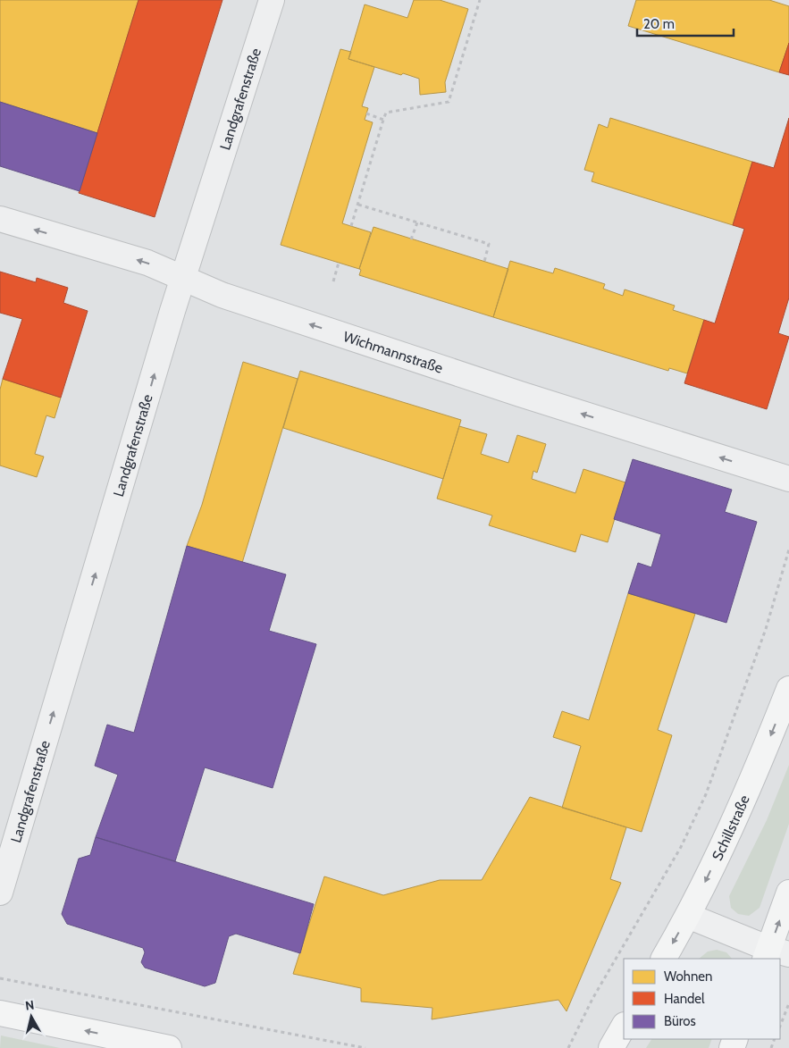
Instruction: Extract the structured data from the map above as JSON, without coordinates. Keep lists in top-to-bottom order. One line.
{"streets":{"main road":["Schillstraße"],"street":["Landgrafenstraße","Wichmannstraße"]},"crossings":[["Landgrafenstraße","Wichmannstraße"]],"one_way":["Landgrafenstraße","Wichmannstraße","Schillstraße"],"legend":["Wohnen","Handel","Büros"],"scale_bar":"20 m","north":"top"}
